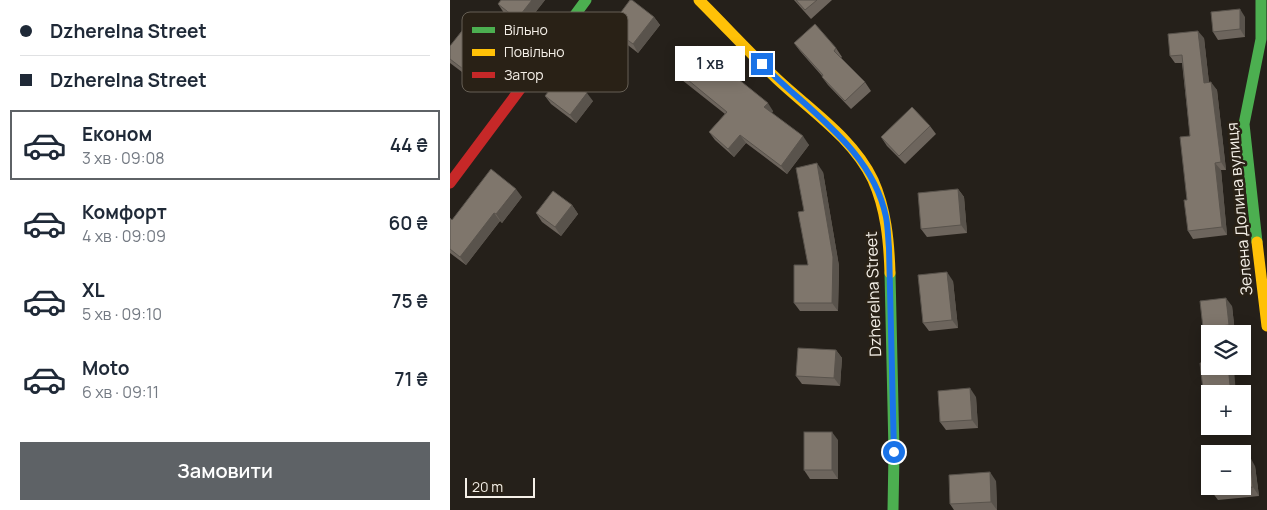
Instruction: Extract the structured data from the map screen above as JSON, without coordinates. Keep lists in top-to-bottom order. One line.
{"streets":{"street":["Зелена Долина вулиця","Dzherelna Street"]},"legend":["Вільно","Повільно","Затор"],"scale_bar":"20 m","page":{"banner":["Dzherelna Street","Dzherelna Street"],"bubble":"1 хв","list":[{"name":"Економ","note":"3 хв · 09:08","value":"44 ₴"},{"name":"Комфорт","note":"4 хв · 09:09","value":"60 ₴"},{"name":"XL","note":"5 хв · 09:10","value":"75 ₴"},{"name":"Moto","note":"6 хв · 09:11","value":"71 ₴"}],"map_buttons":["+","−"],"buttons":"Замовити","scale":"20 m"}}
